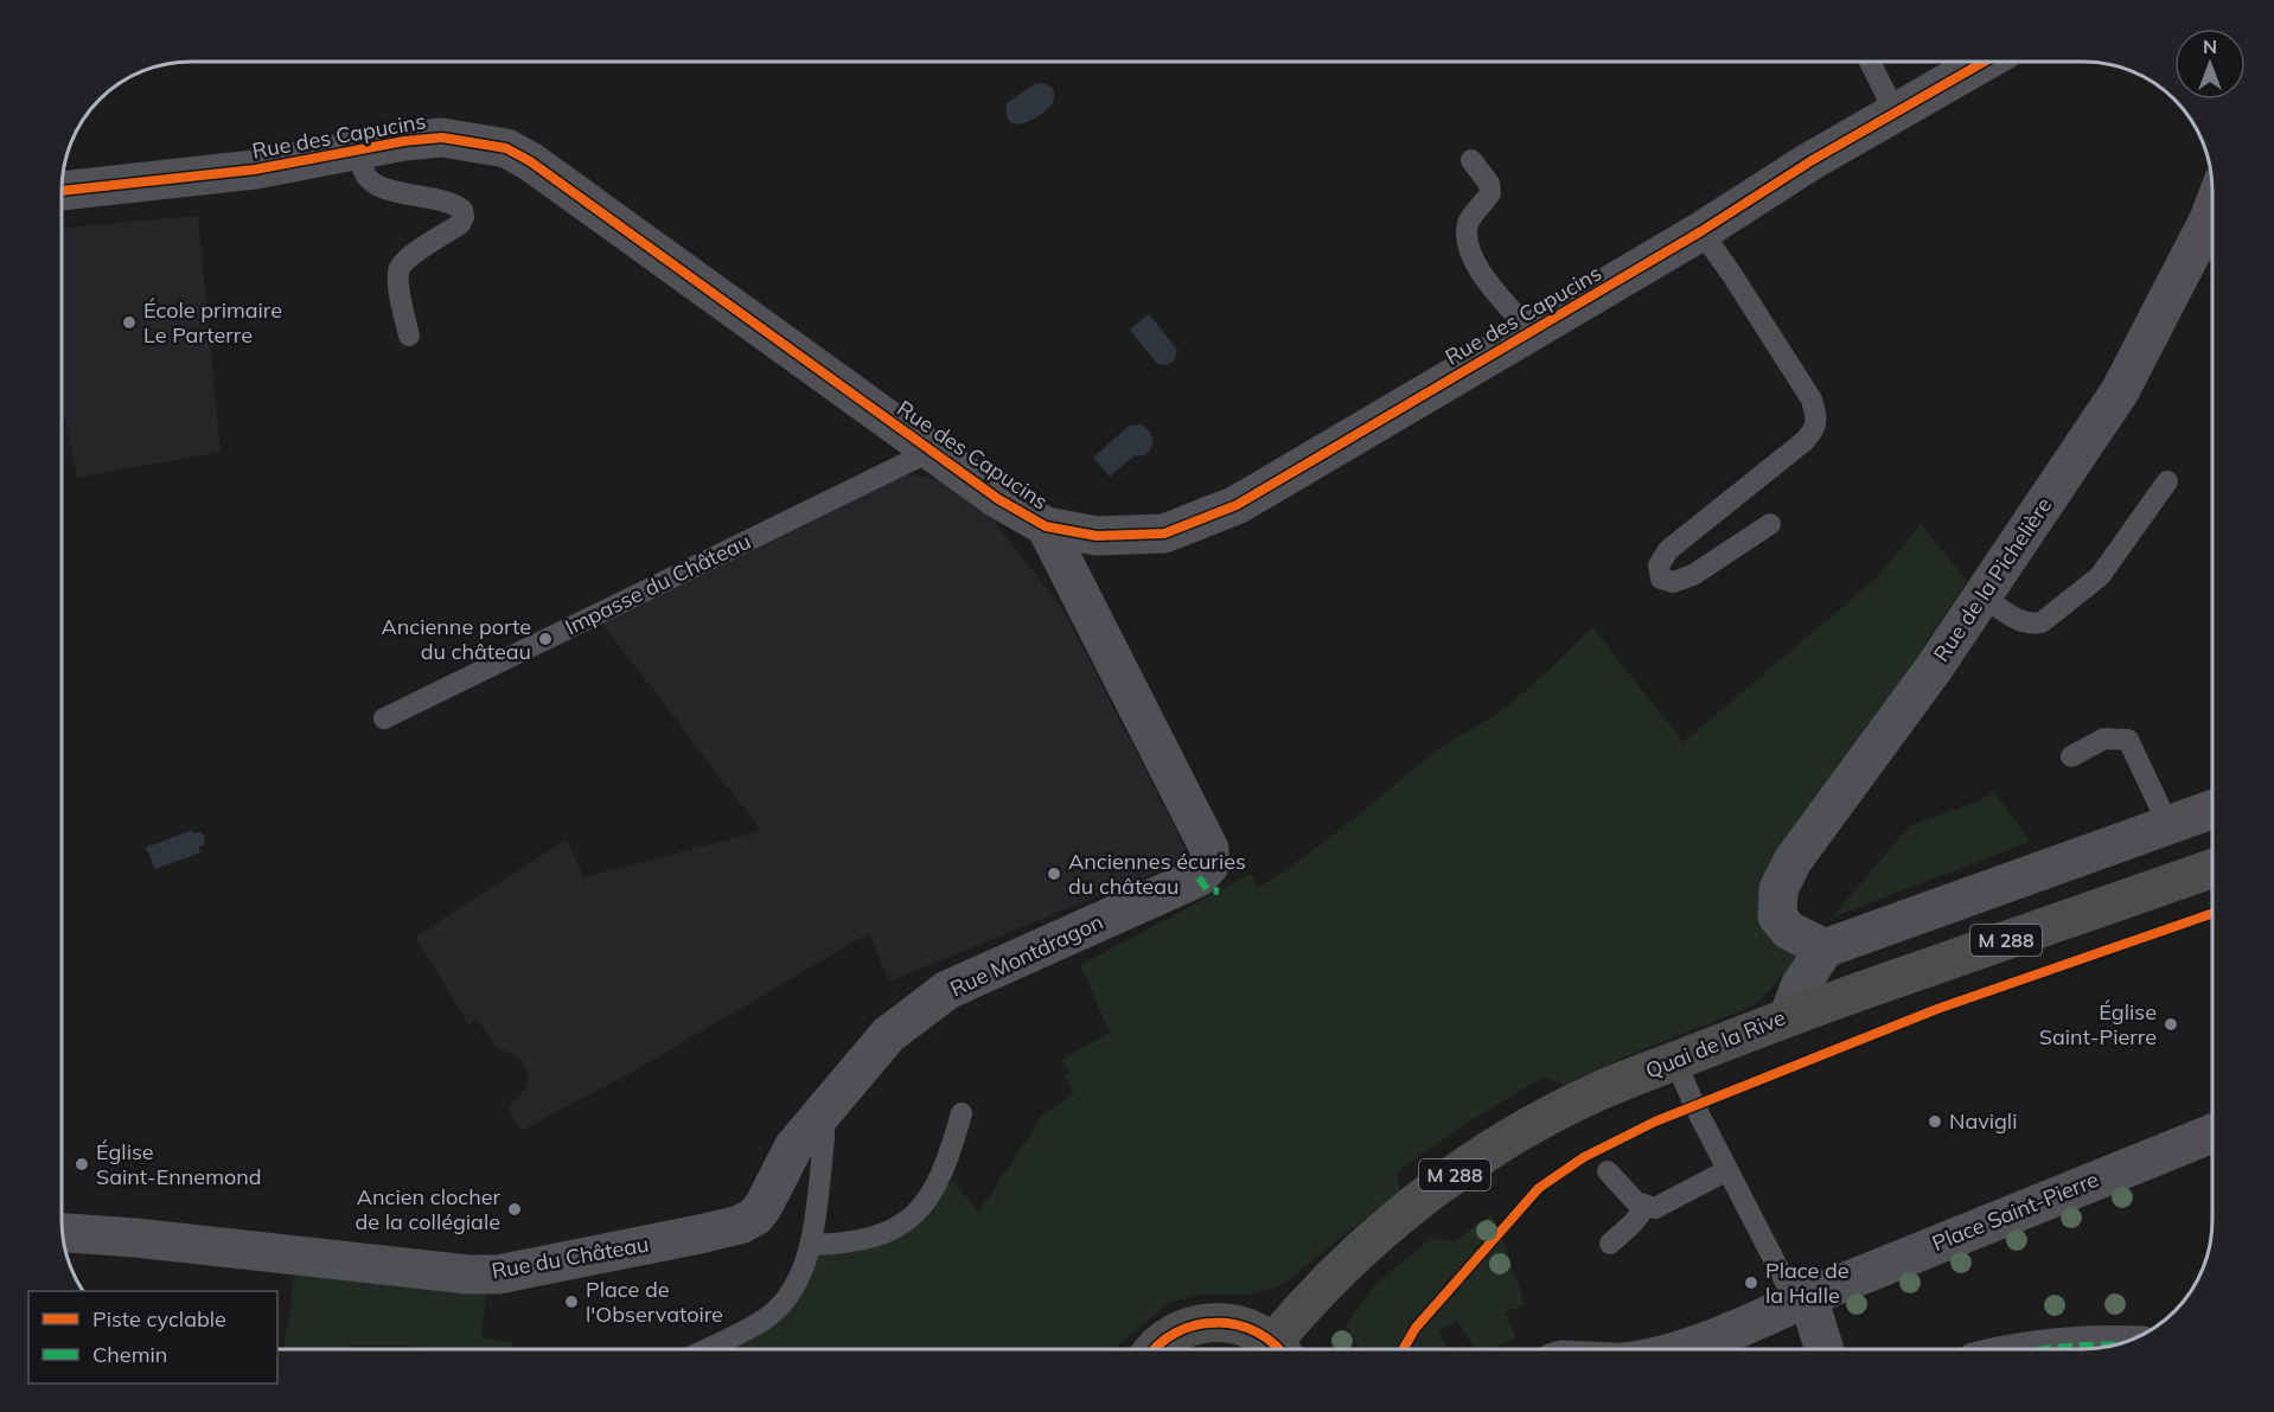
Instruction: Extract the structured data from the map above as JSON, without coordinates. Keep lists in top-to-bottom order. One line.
{"streets":{"main road":["M 288","Quai de la Rive"],"street":["Rue des Capucins","Rue de la Pichelière","Rue Montdragon","Place Saint-Pierre","Rue du Château"],"lane":["Impasse du Château"]},"crossings":[["Rue des Capucins","Impasse du Château"],["Rue des Capucins","Rue Montdragon"],["Rue Montdragon","Rue du Château"]],"places":["École primaire Le Parterre","Ancienne porte du château","Anciennes écuries du château","Église Saint-Pierre","Navigli","Église Saint-Ennemond","Ancien clocher de la collégiale","Place de la Halle","Place de l'Observatoire"],"legend":["Piste cyclable","Chemin"],"north":"top"}
